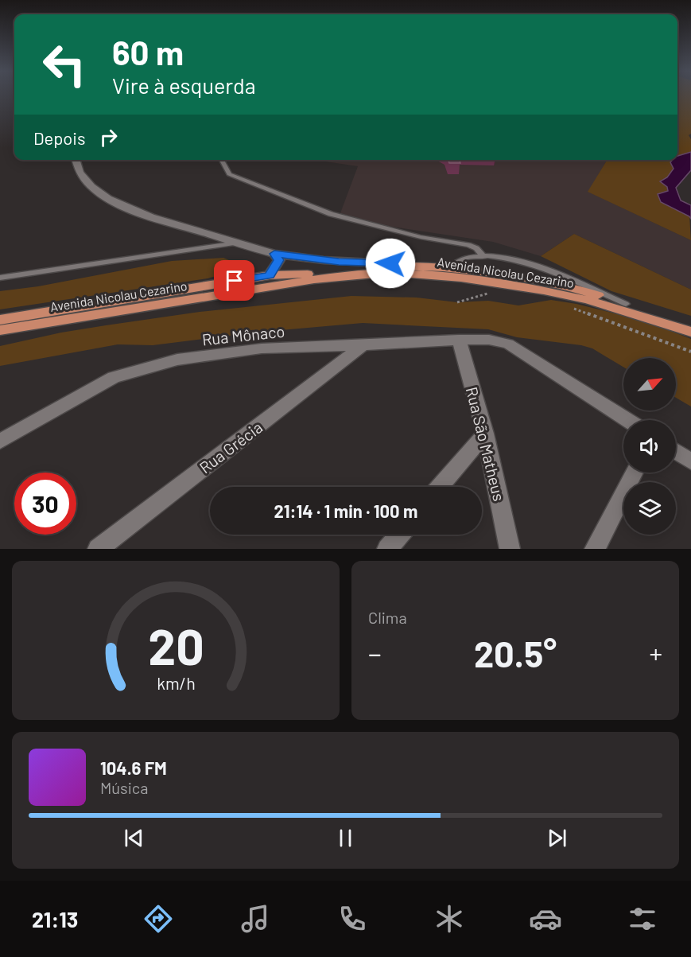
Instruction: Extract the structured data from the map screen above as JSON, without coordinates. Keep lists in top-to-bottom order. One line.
{"streets":{"main road":["Avenida Nicolau Cezarino"],"street":["Rua Mônaco","Rua São Matheus","Rua Grécia"]},"crossings":[["Rua Mônaco","Rua São Matheus"],["Rua Mônaco","Rua Grécia"]],"north":"top right","page":{"turn":["60 m","Vire à esquerda"],"then":"Depois","limit":"30","trip":"21:14 · 1 min · 100 m","tile":"Clima","heat":["−","20.5°","+"],"song":["104.6 FM","Música"],"tabs":"21:13","gauge":["20","km/h"]}}
